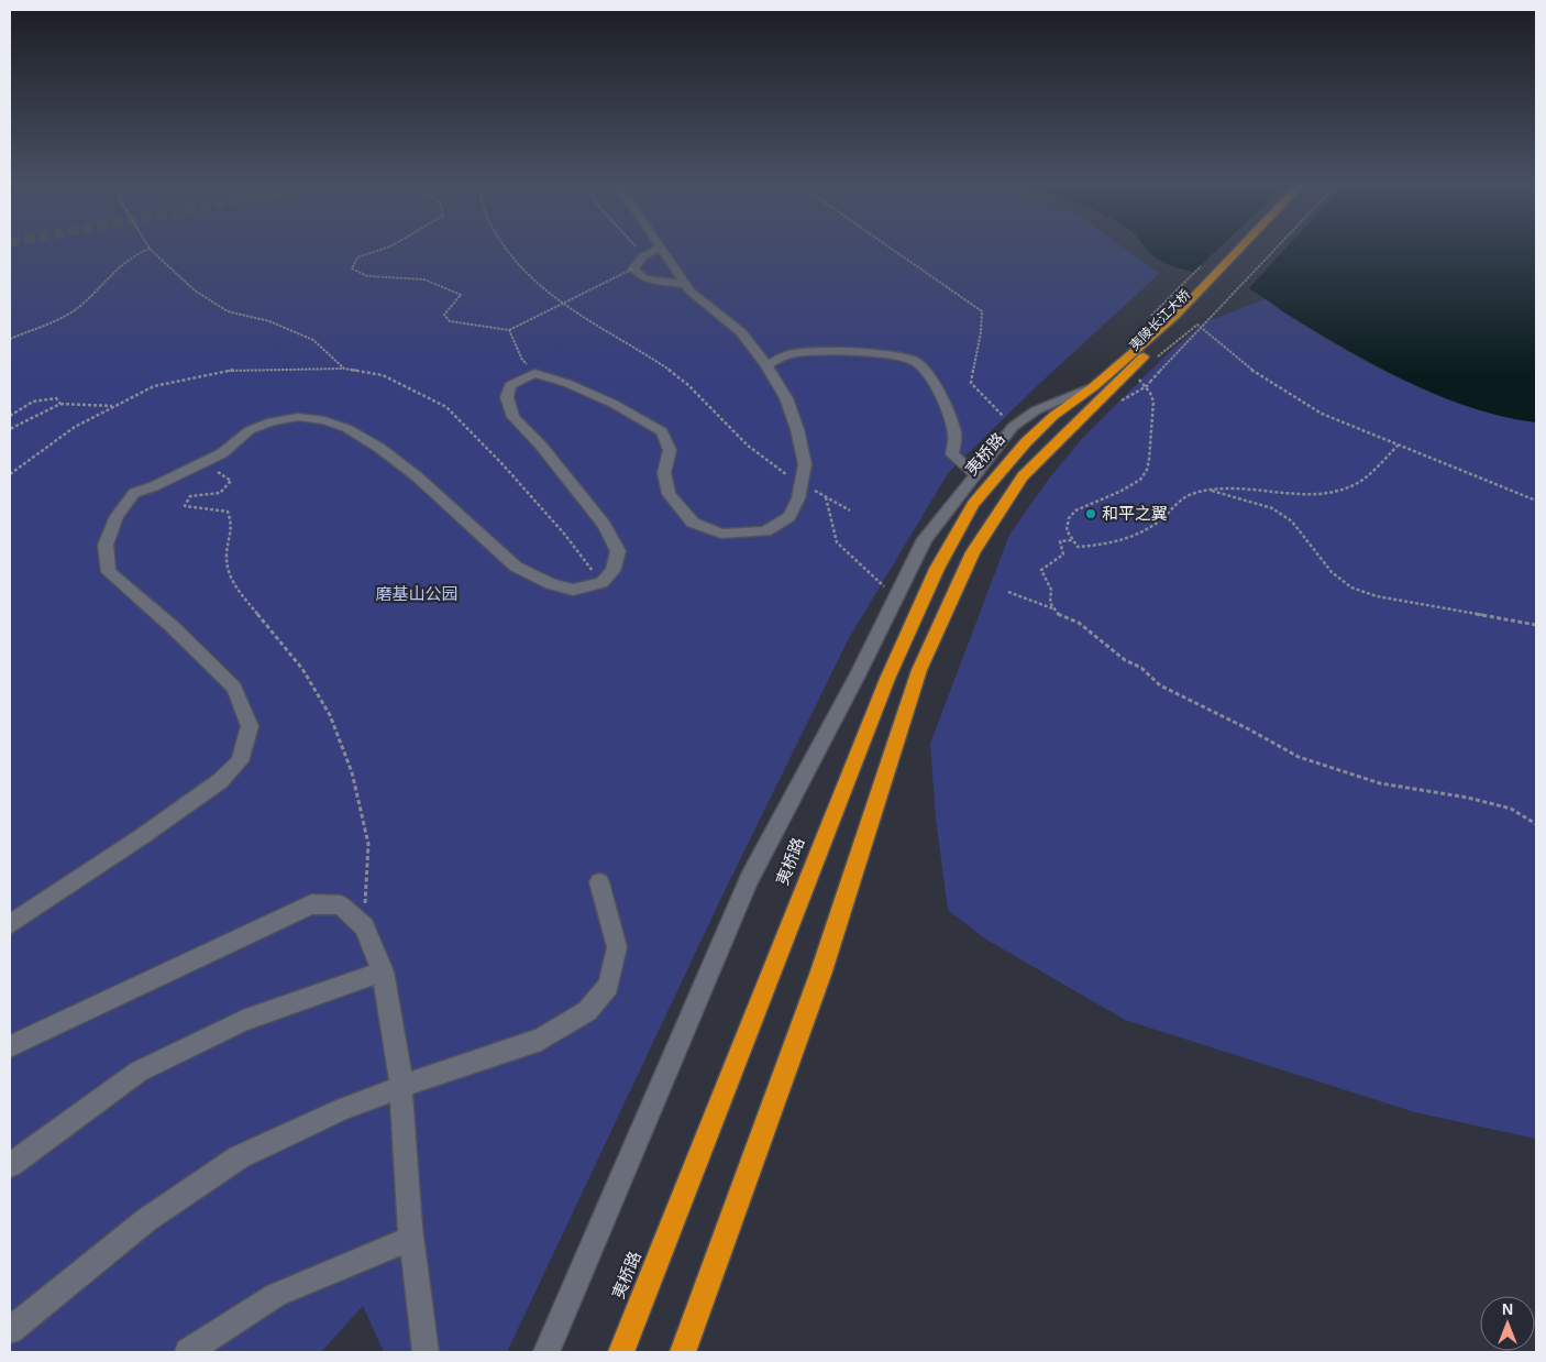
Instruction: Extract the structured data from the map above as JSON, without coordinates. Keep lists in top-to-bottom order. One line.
{"streets":{"highway":["夷陵长江大桥","夷桥路"]},"crossings":[["夷陵长江大桥","夷桥路"]],"parks":["磨基山公园"],"places":["和平之翼"],"north":"top"}
